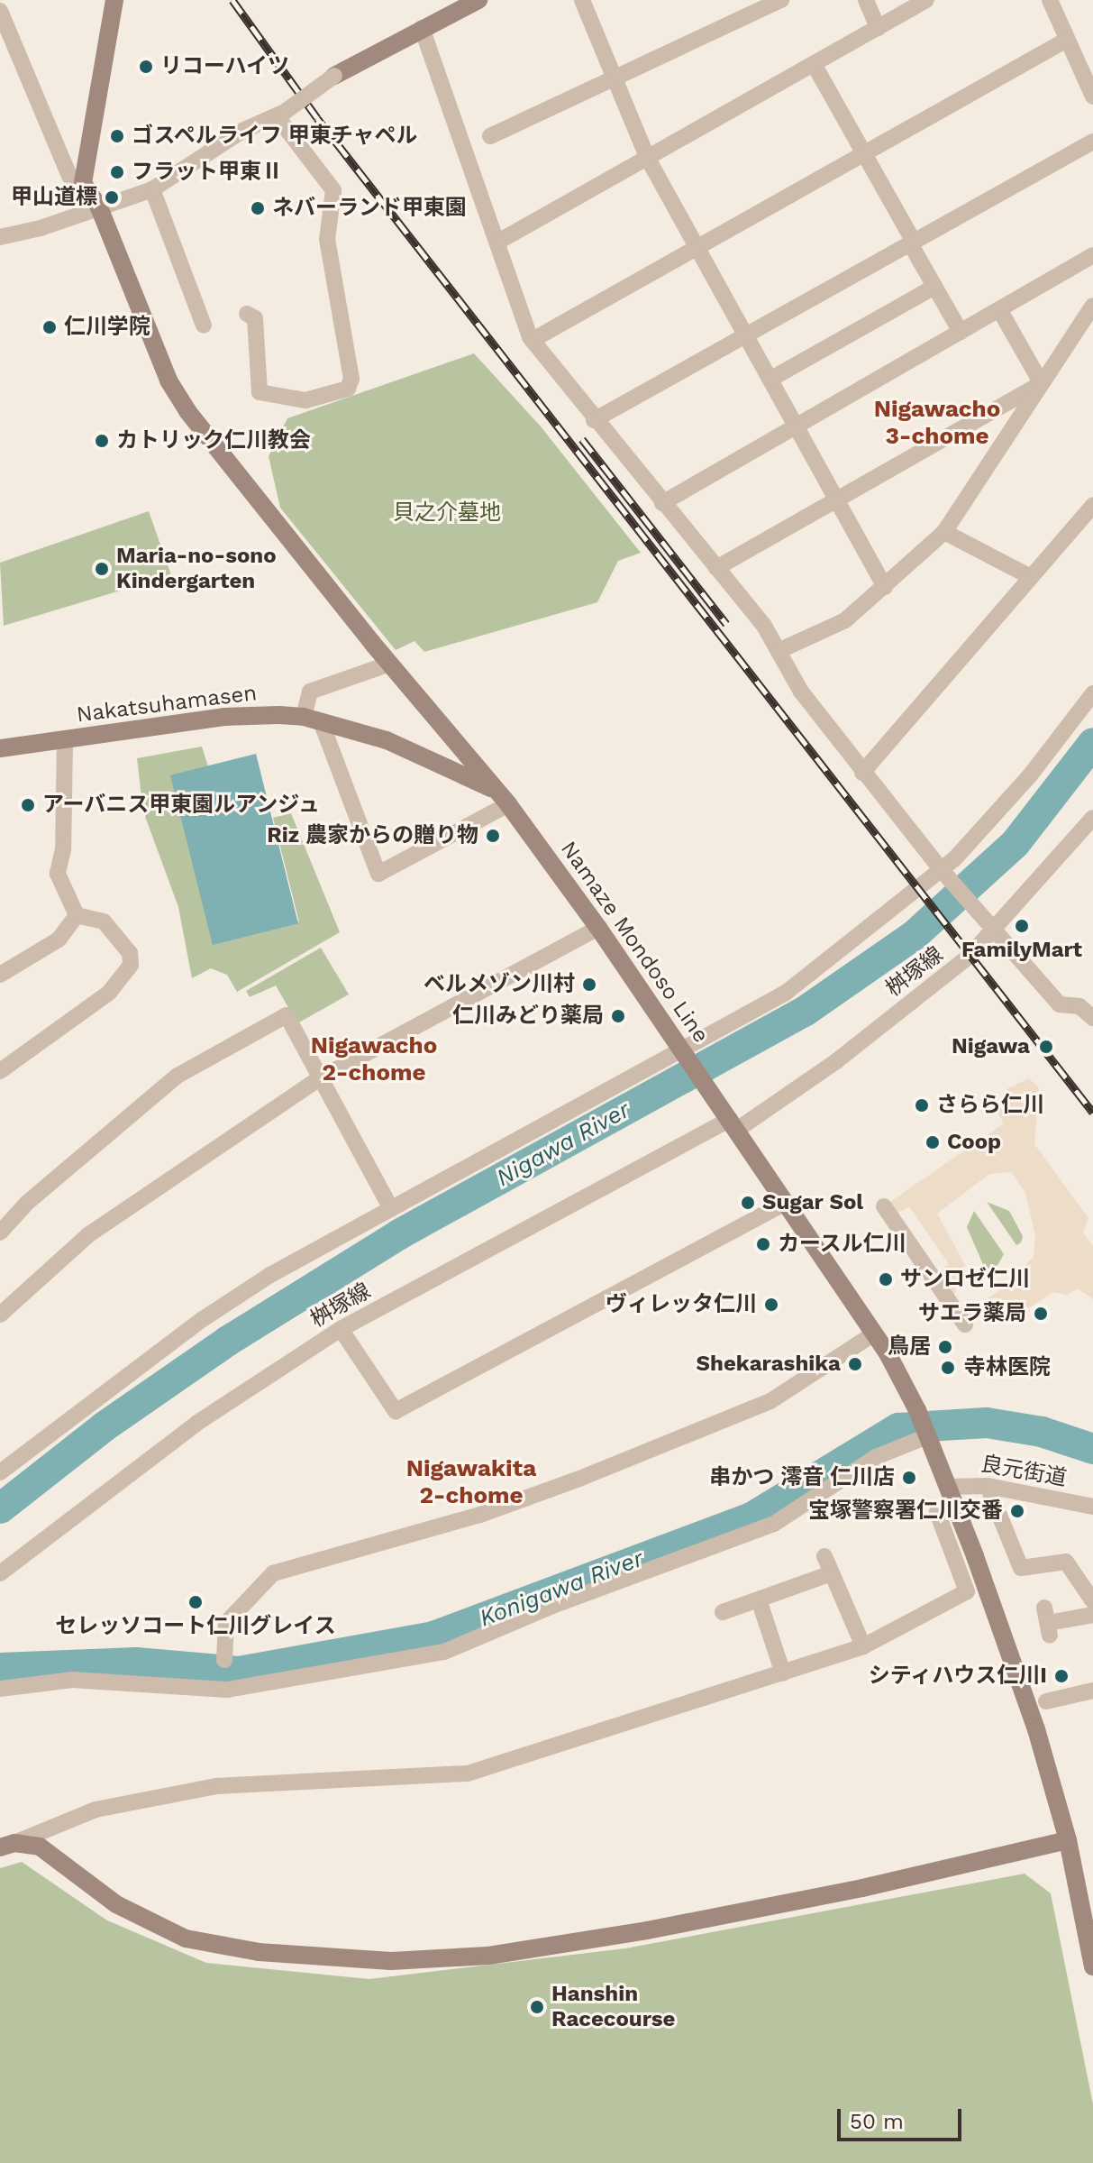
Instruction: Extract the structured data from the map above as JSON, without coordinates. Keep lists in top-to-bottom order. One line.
{"streets":{"main road":["Nakatsuhamasen","Namaze Mondoso Line"],"street":["桝塚線","良元街道"]},"crossings":[["Nakatsuhamasen","Namaze Mondoso Line"],["Namaze Mondoso Line","桝塚線"],["Namaze Mondoso Line","良元街道"]],"districts":["Nigawacho 3-chome","Nigawacho 2-chome","Nigawakita 2-chome"],"water":["Nigawa River","Konigawa River"],"parks":["貝之介墓地"],"places":["リコーハイツ","ゴスペルライフ 甲東チャペル","フラット甲東Ⅱ","甲山道標","ネバーランド甲東園","仁川学院","カトリック仁川教会","Maria-no-sono Kindergarten","アーバニス甲東園ルアンジュ","Riz 農家からの贈り物","FamilyMart","ベルメゾン川村","仁川みどり薬局","Nigawa","さらら仁川","Coop","Sugar Sol","カースル仁川","サンロゼ仁川","ヴィレッタ仁川","サエラ薬局","鳥居","Shekarashika","寺林医院","串かつ 澪音 仁川店","宝塚警察署仁川交番","セレッソコート仁川グレイス","シティハウス仁川I","Hanshin Racecourse"],"scale_bar":"50 m"}
